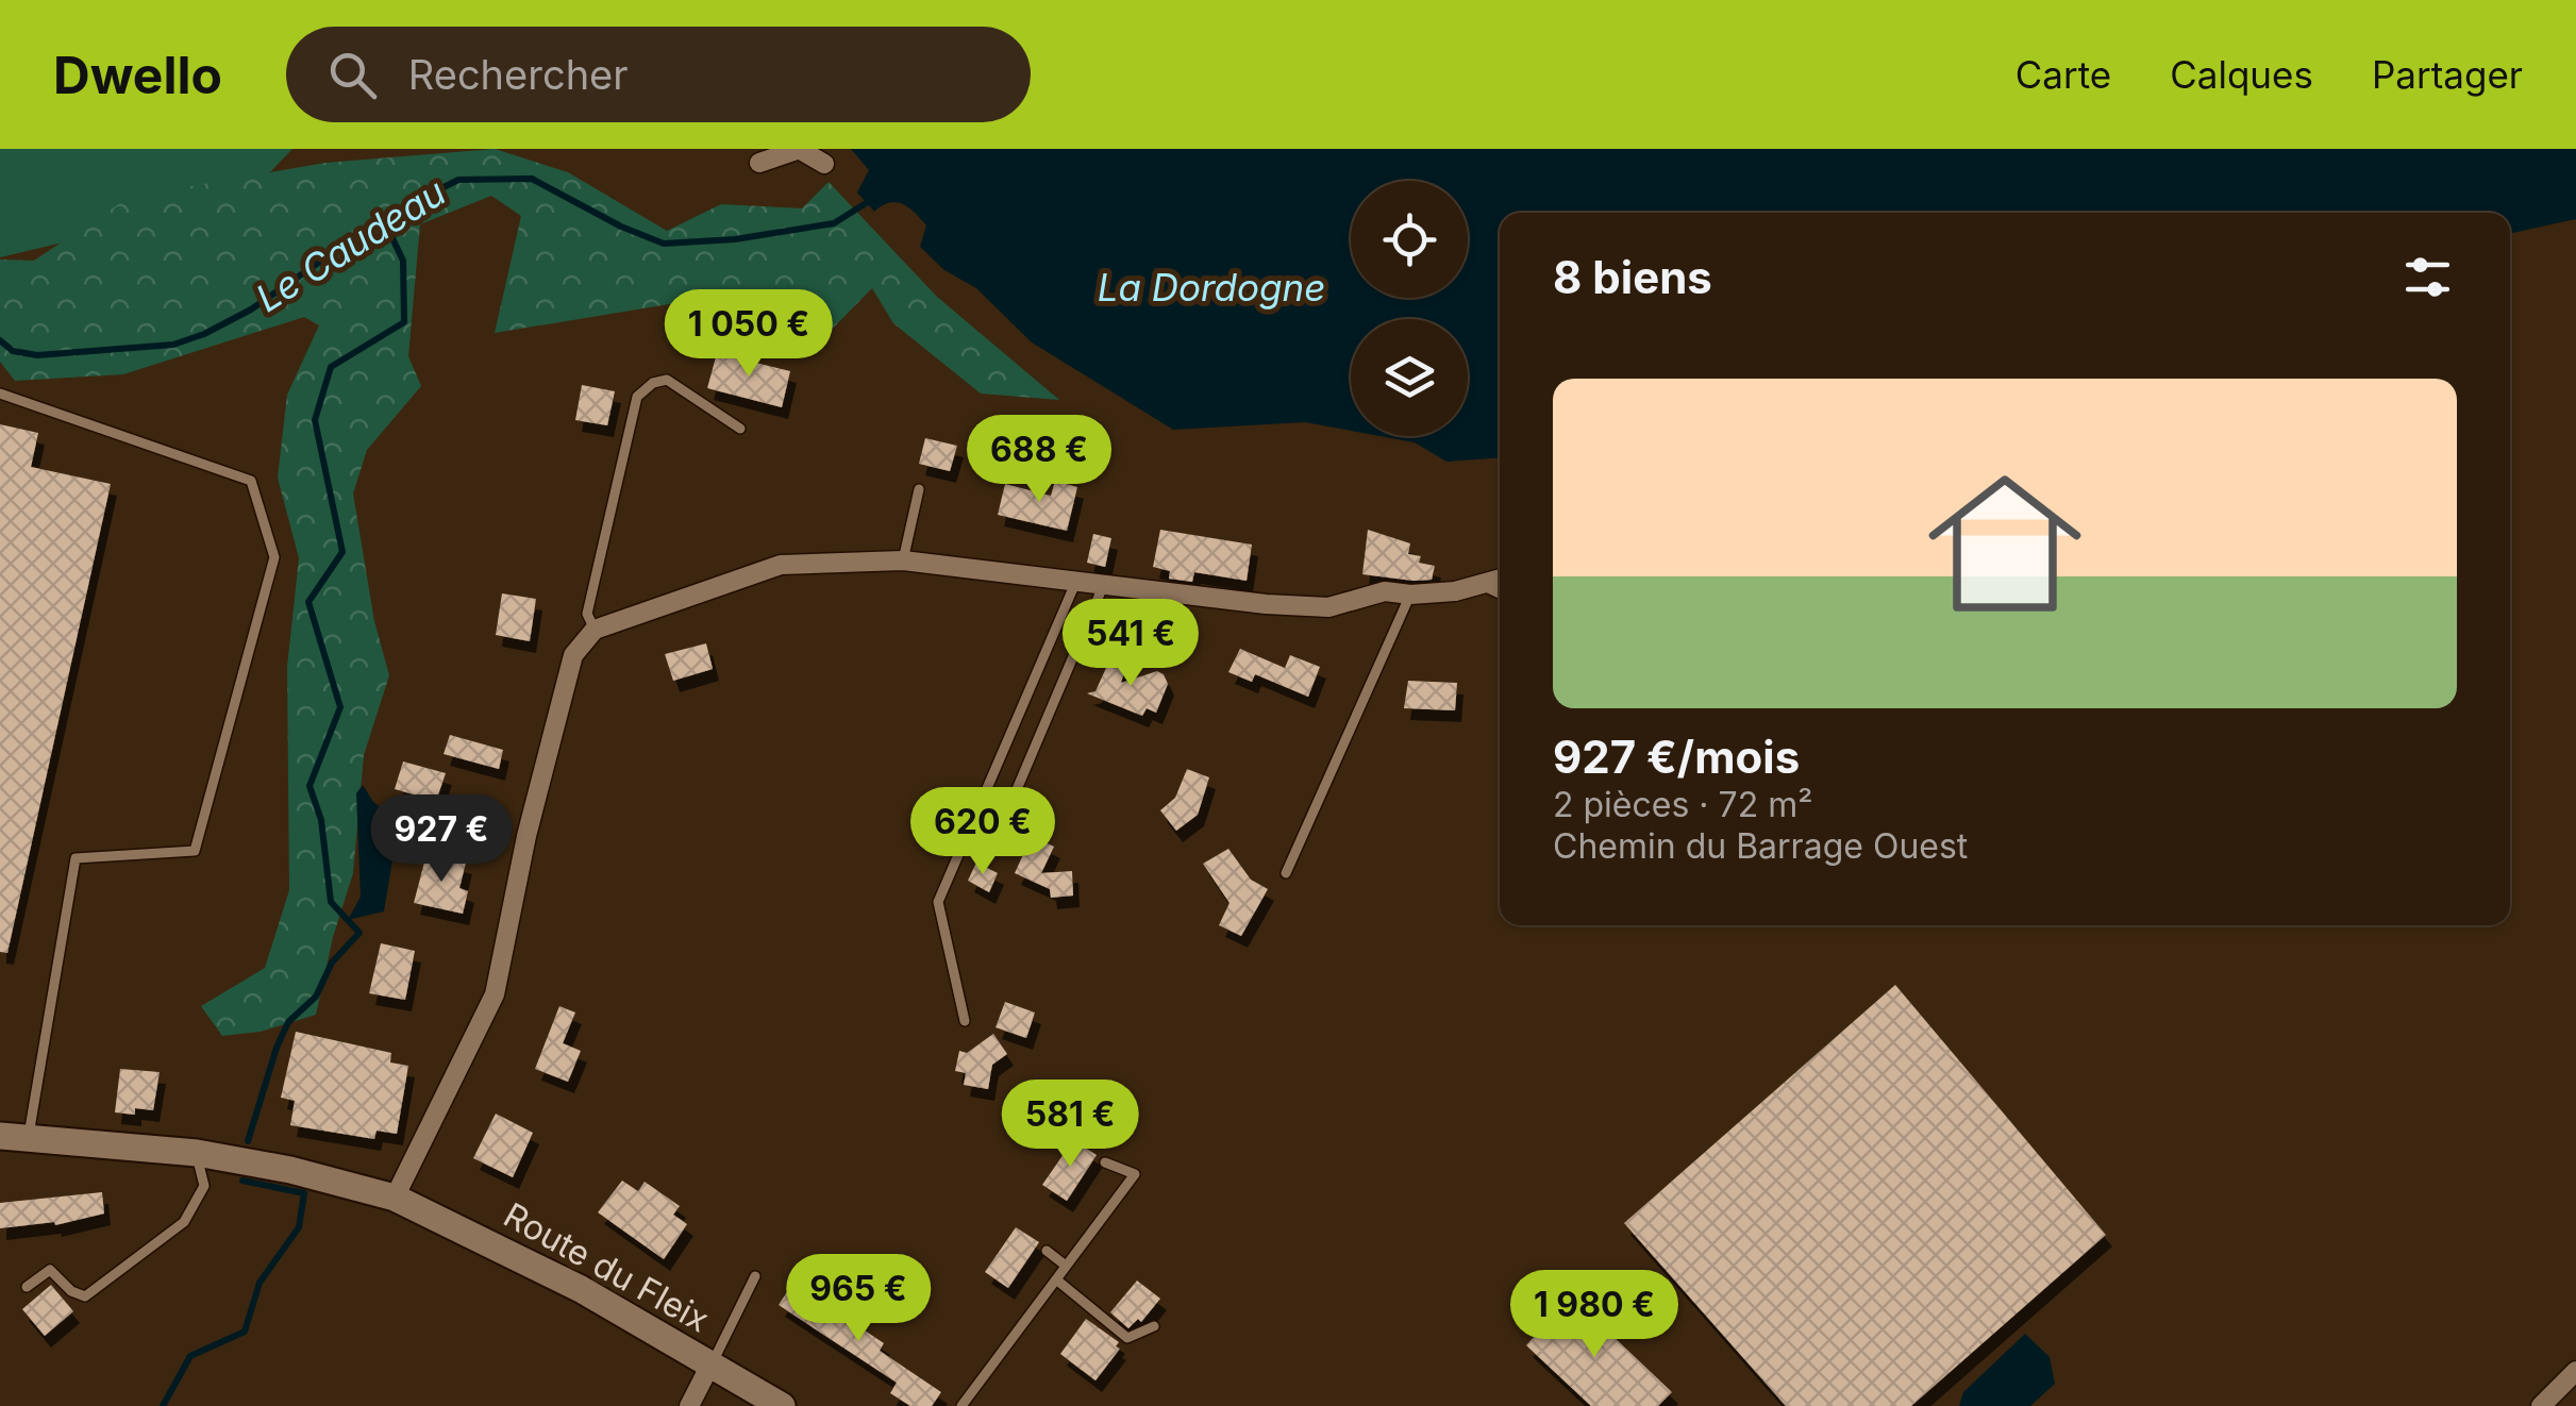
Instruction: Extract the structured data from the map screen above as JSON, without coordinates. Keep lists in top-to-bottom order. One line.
{"streets":{"main road":["Route du Fleix"]},"water":["Le Caudeau","La Dordogne"],"page":{"header":"Dwello","search":"Rechercher","nav":["Carte","Calques","Partager"],"heading":"8 biens","price":["1 050 €","688 €","541 €","620 €","927 €","581 €","965 €","1 980 €"],"list":[{"name":"927 €/mois","note":"2 pièces · 72 m² · Chemin du Barrage Ouest"}]}}
